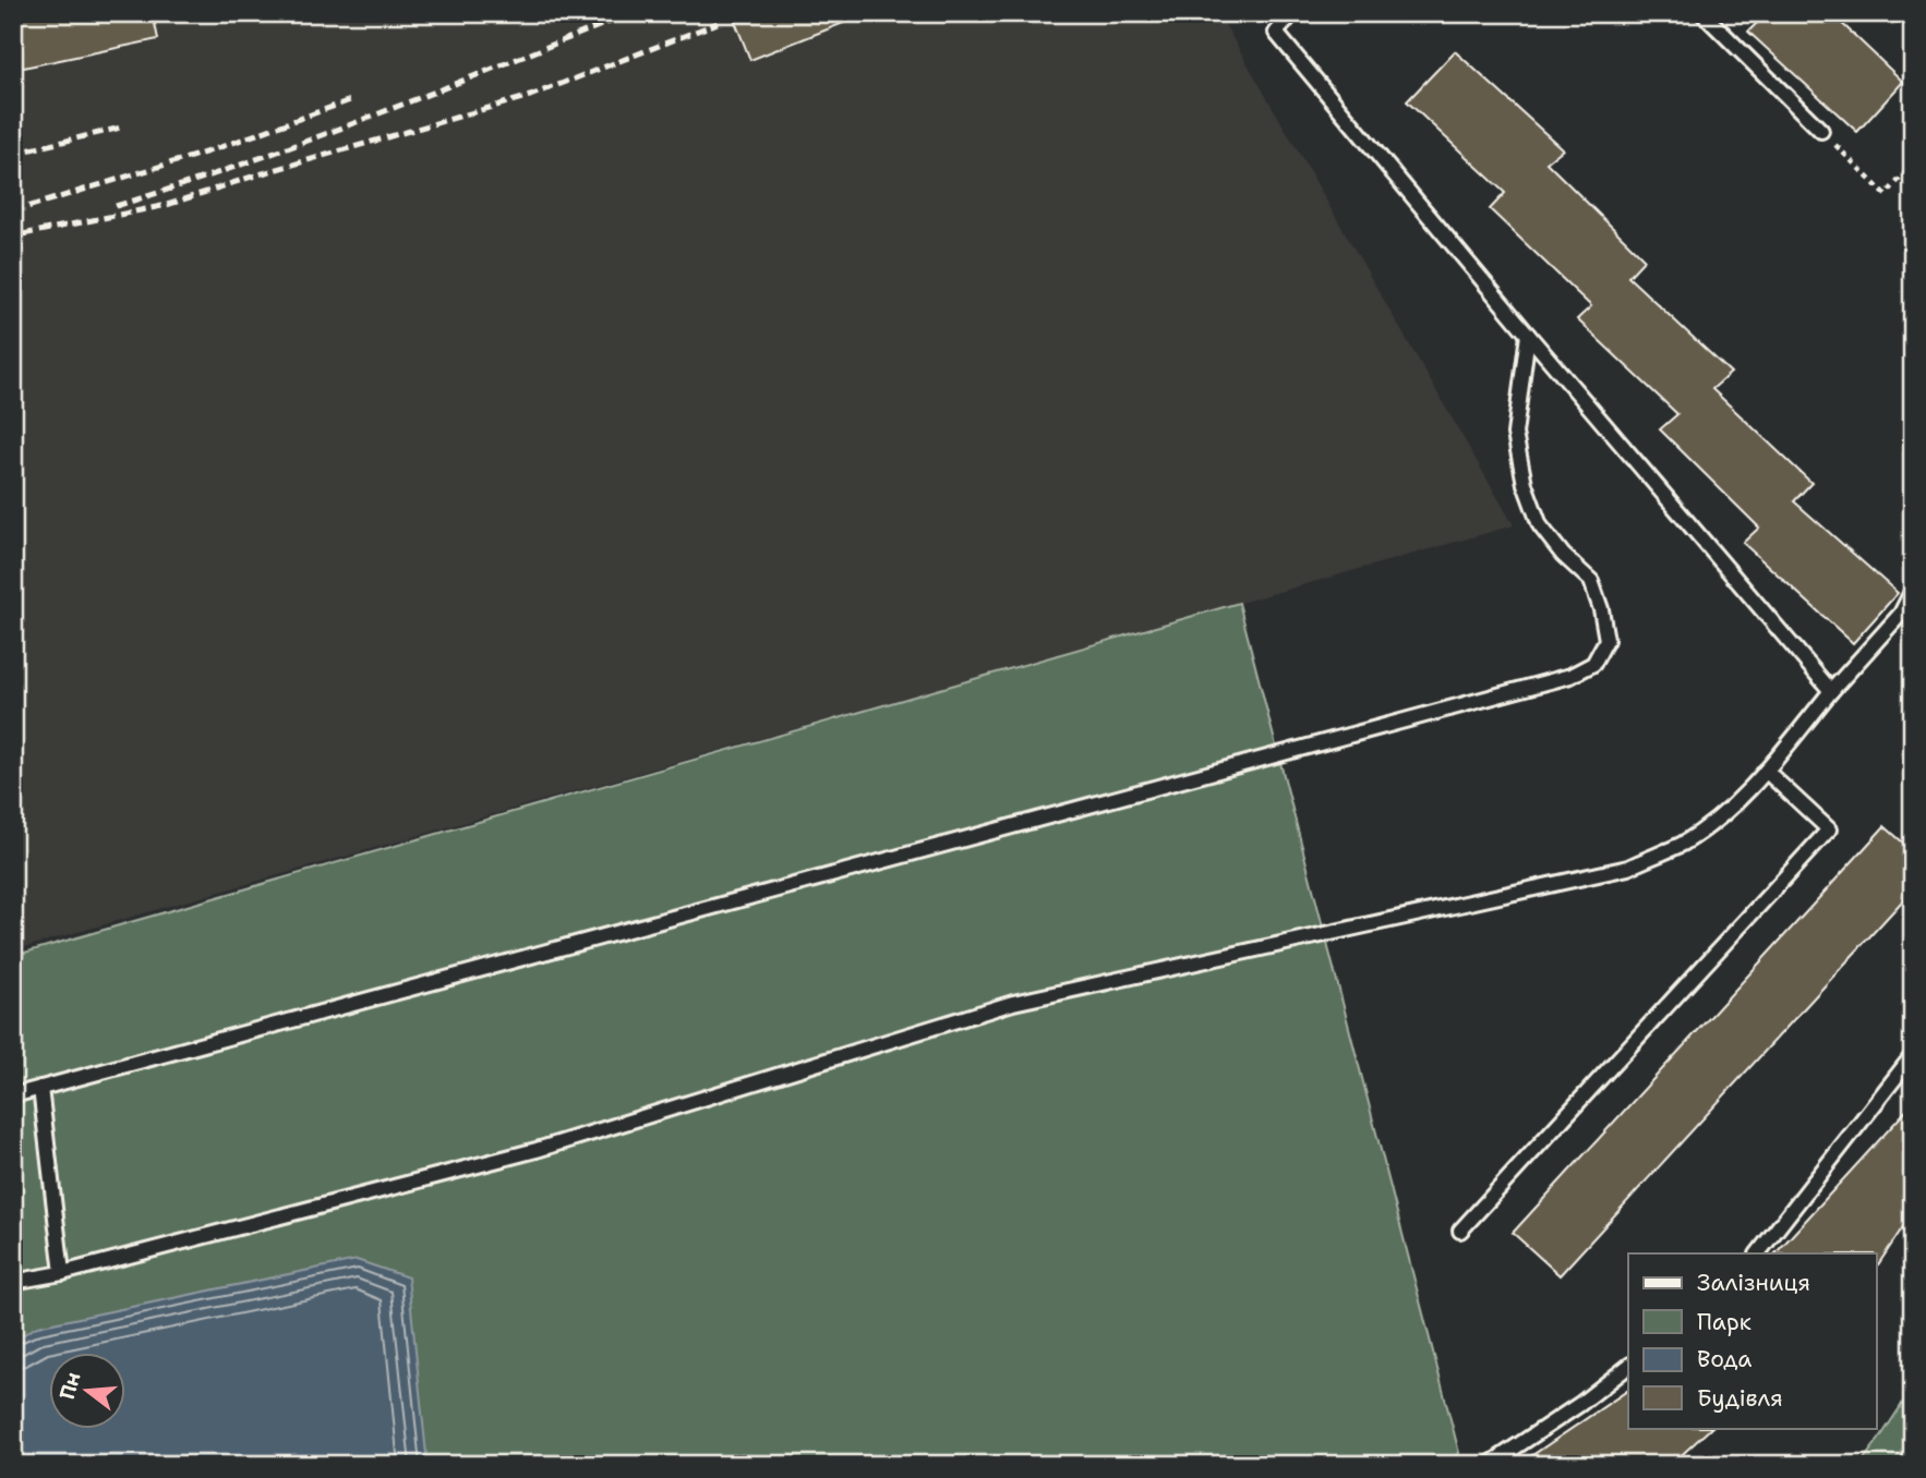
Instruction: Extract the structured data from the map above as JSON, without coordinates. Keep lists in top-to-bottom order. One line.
{"legend":["Залізниця","Парк","Вода","Будівля"],"north":"left"}
